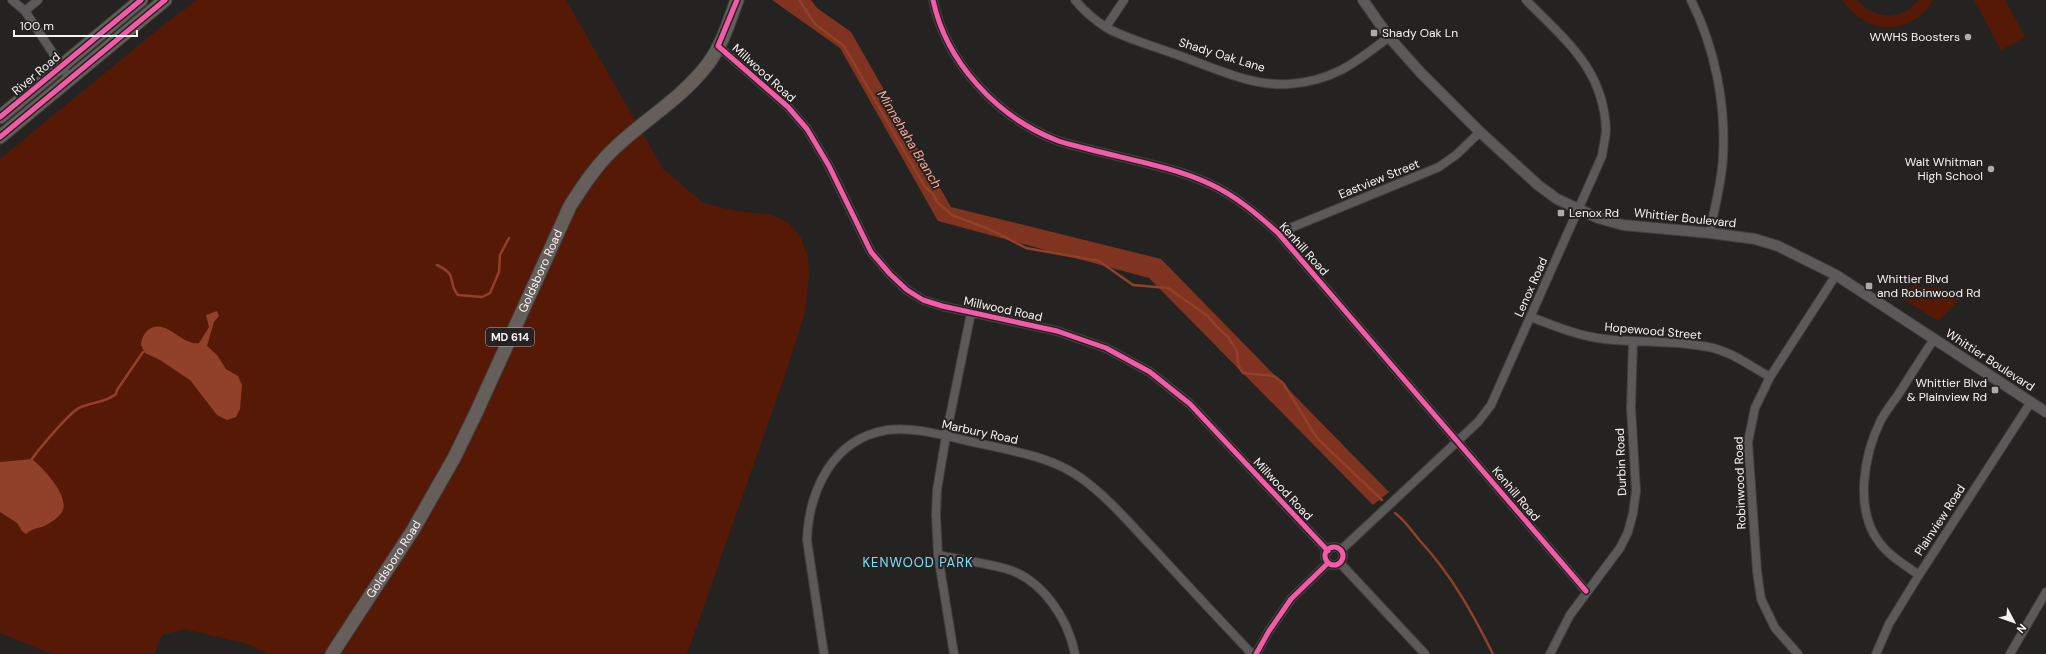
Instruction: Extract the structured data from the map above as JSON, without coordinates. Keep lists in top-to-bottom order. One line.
{"streets":{"main road":["River Road","Goldsboro Road","MD 614"],"street":["Shady Oak Lane","Millwood Road","Eastview Street","Whittier Boulevard","Kenhill Road","Lenox Road","Hopewood Street","Marbury Road","Durbin Road","Robinwood Road","Plainview Road"]},"crossings":[["Shady Oak Lane","Whittier Boulevard"],["Millwood Road","Goldsboro Road"],["Millwood Road","Lenox Road"],["Eastview Street","Whittier Boulevard"],["Eastview Street","Kenhill Road"],["Whittier Boulevard","Lenox Road"],["Whittier Boulevard","Robinwood Road"],["Whittier Boulevard","Plainview Road"],["Kenhill Road","Lenox Road"],["Kenhill Road","Durbin Road"],["Lenox Road","Hopewood Street"],["Hopewood Street","Durbin Road"],["Hopewood Street","Robinwood Road"]],"districts":["KENWOOD PARK"],"water":["Minnehaha Branch"],"places":{"transit":["Shady Oak Ln","Lenox Rd","Whittier Blvd and Robinwood Rd","Whittier Blvd & Plainview Rd"],"other":["WWHS Boosters","Walt Whitman High School"]},"scale_bar":"100 m","north":"bottom right"}
